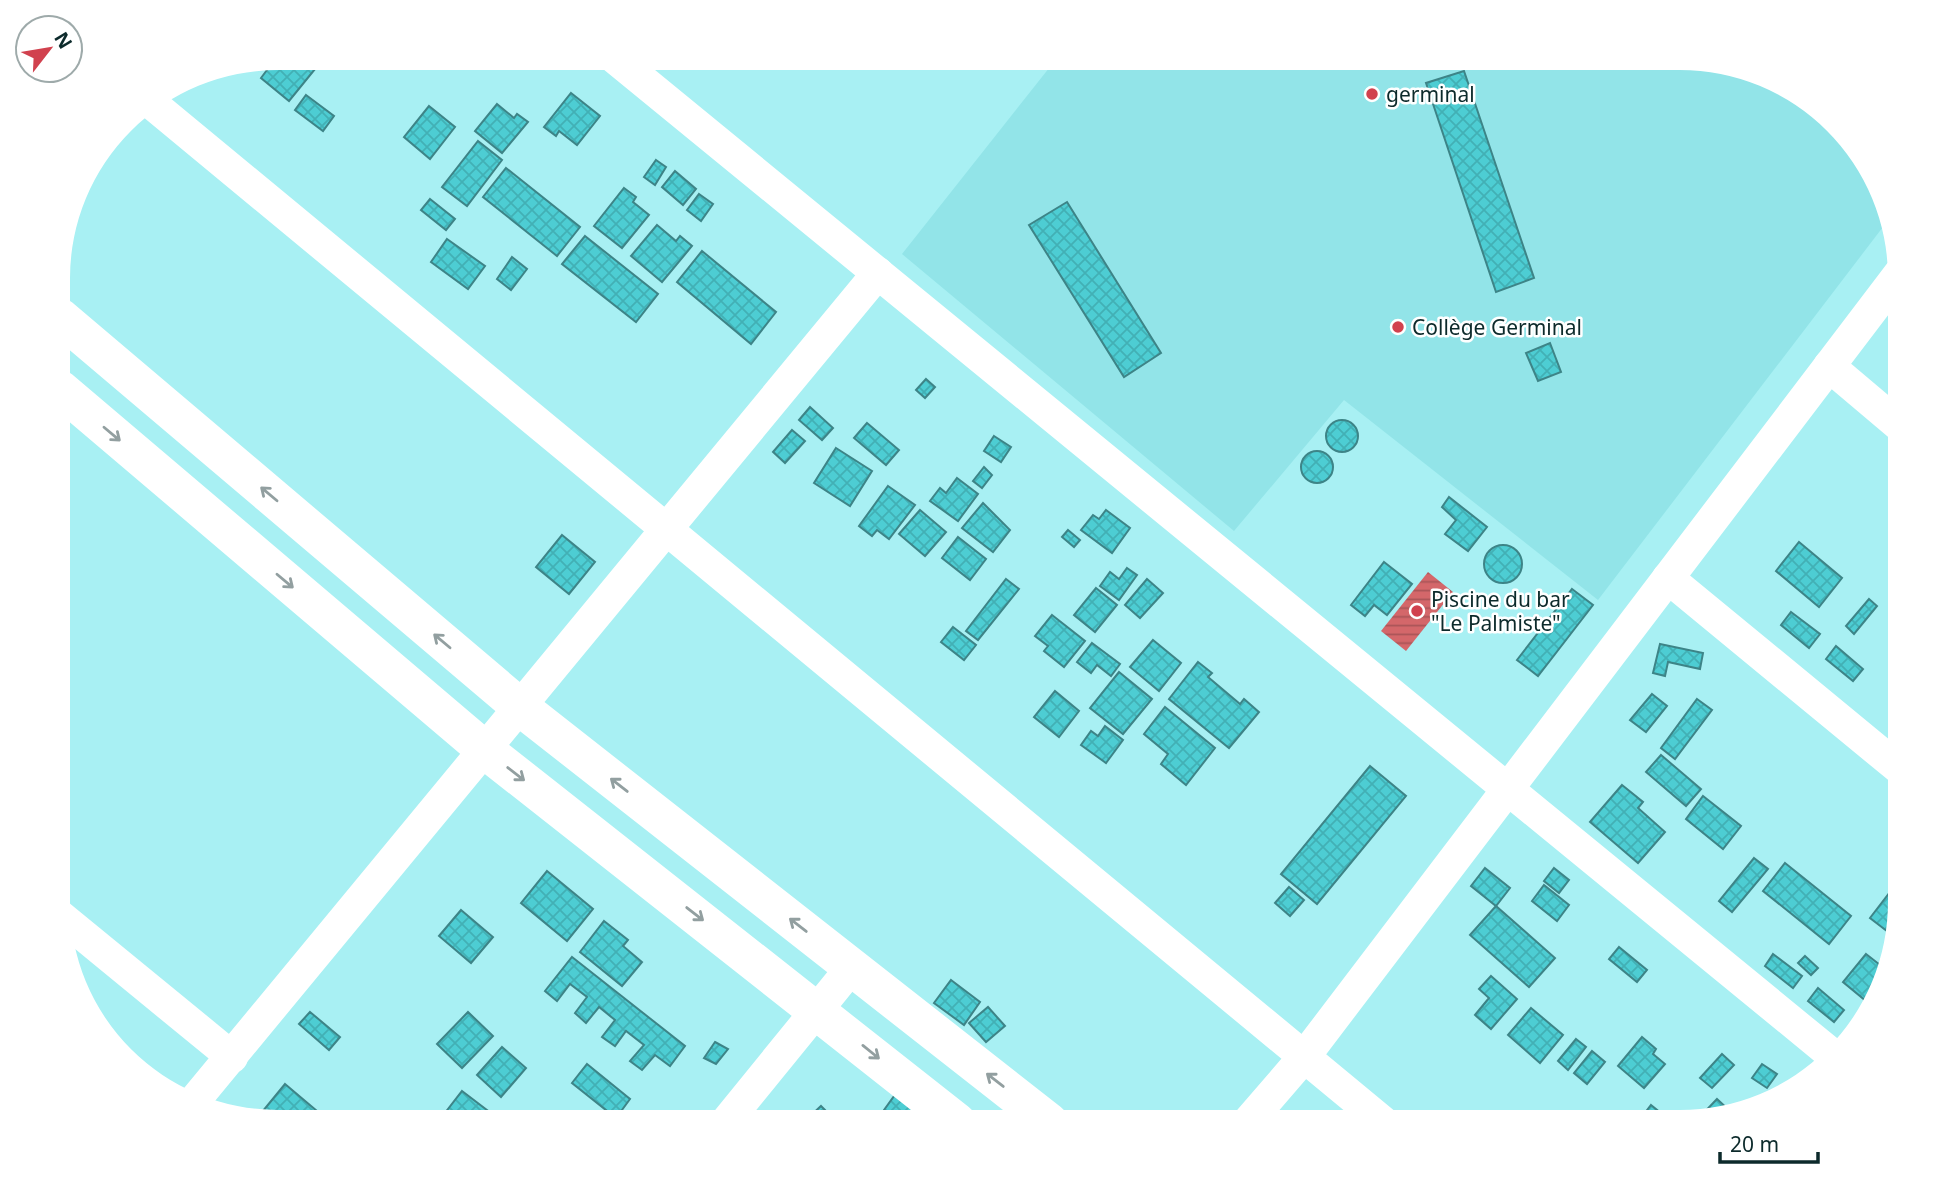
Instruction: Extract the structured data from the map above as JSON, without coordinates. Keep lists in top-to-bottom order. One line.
{"places":["germinal","Collège Germinal","Piscine du bar \"Le Palmiste\""],"scale_bar":"20 m","north":"top right"}
